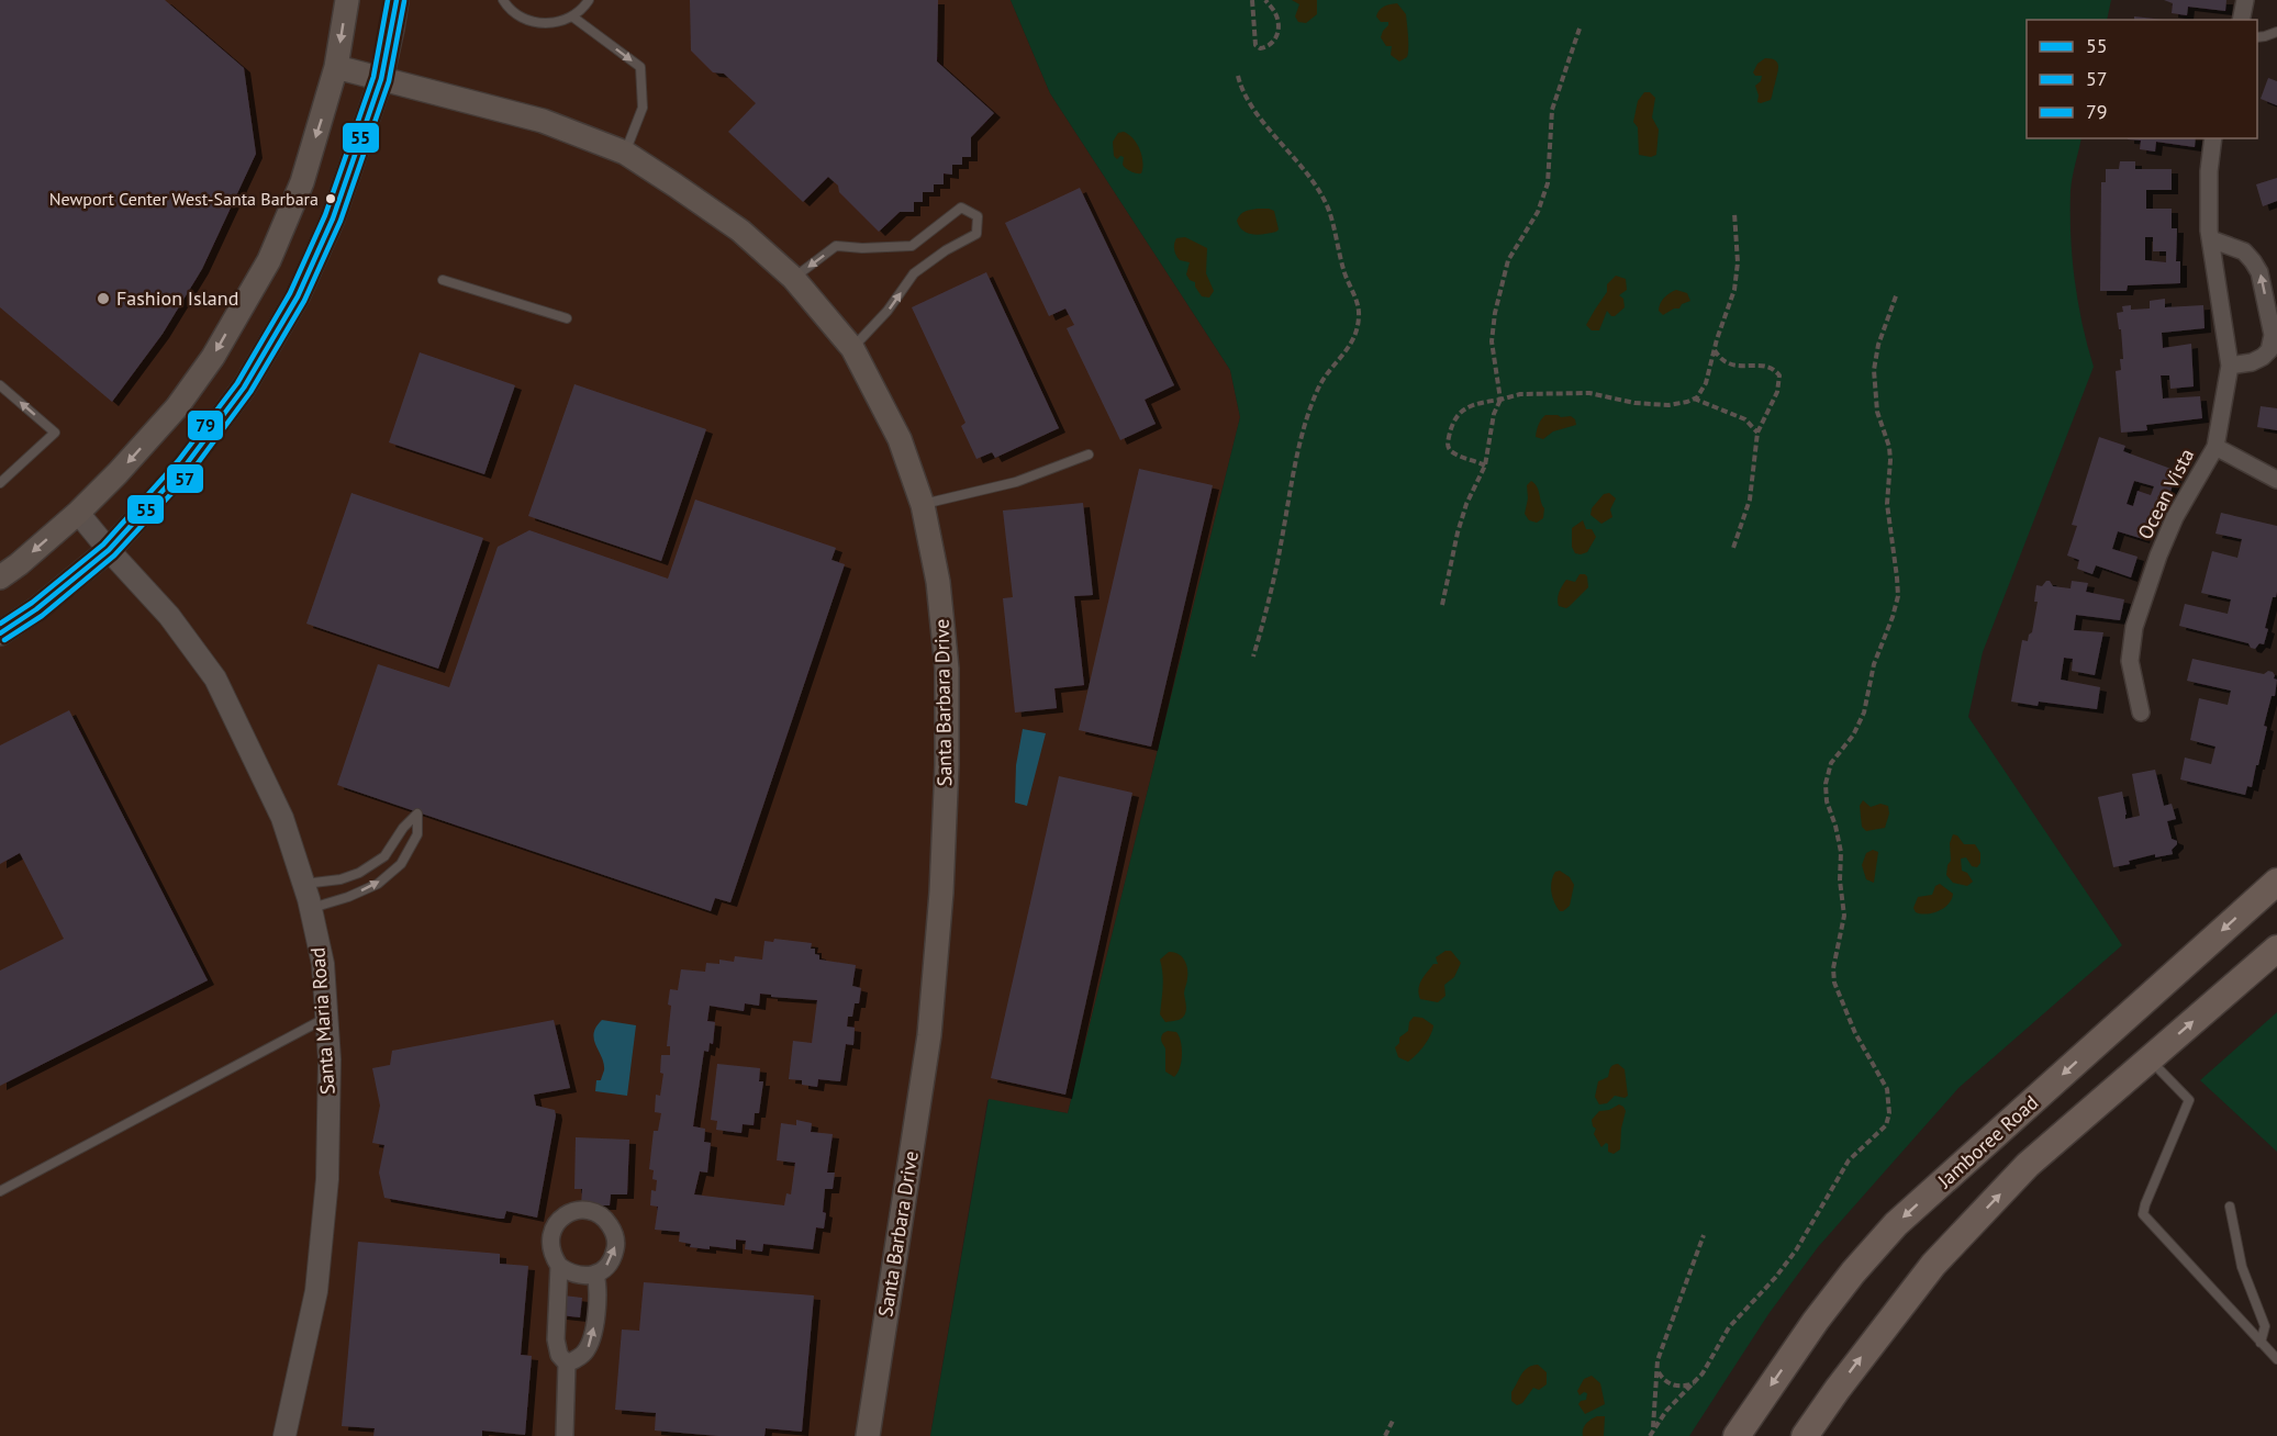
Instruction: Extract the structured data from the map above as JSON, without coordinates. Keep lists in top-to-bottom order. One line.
{"streets":{"main road":["Santa Barbara Drive","Jamboree Road"],"street":["Ocean Vista","Santa Maria Road"]},"places":["Newport Center West-Santa Barbara","Fashion Island"],"lines":["transit line 55","transit line 79","transit line 57"],"legend":["55","57","79"]}
